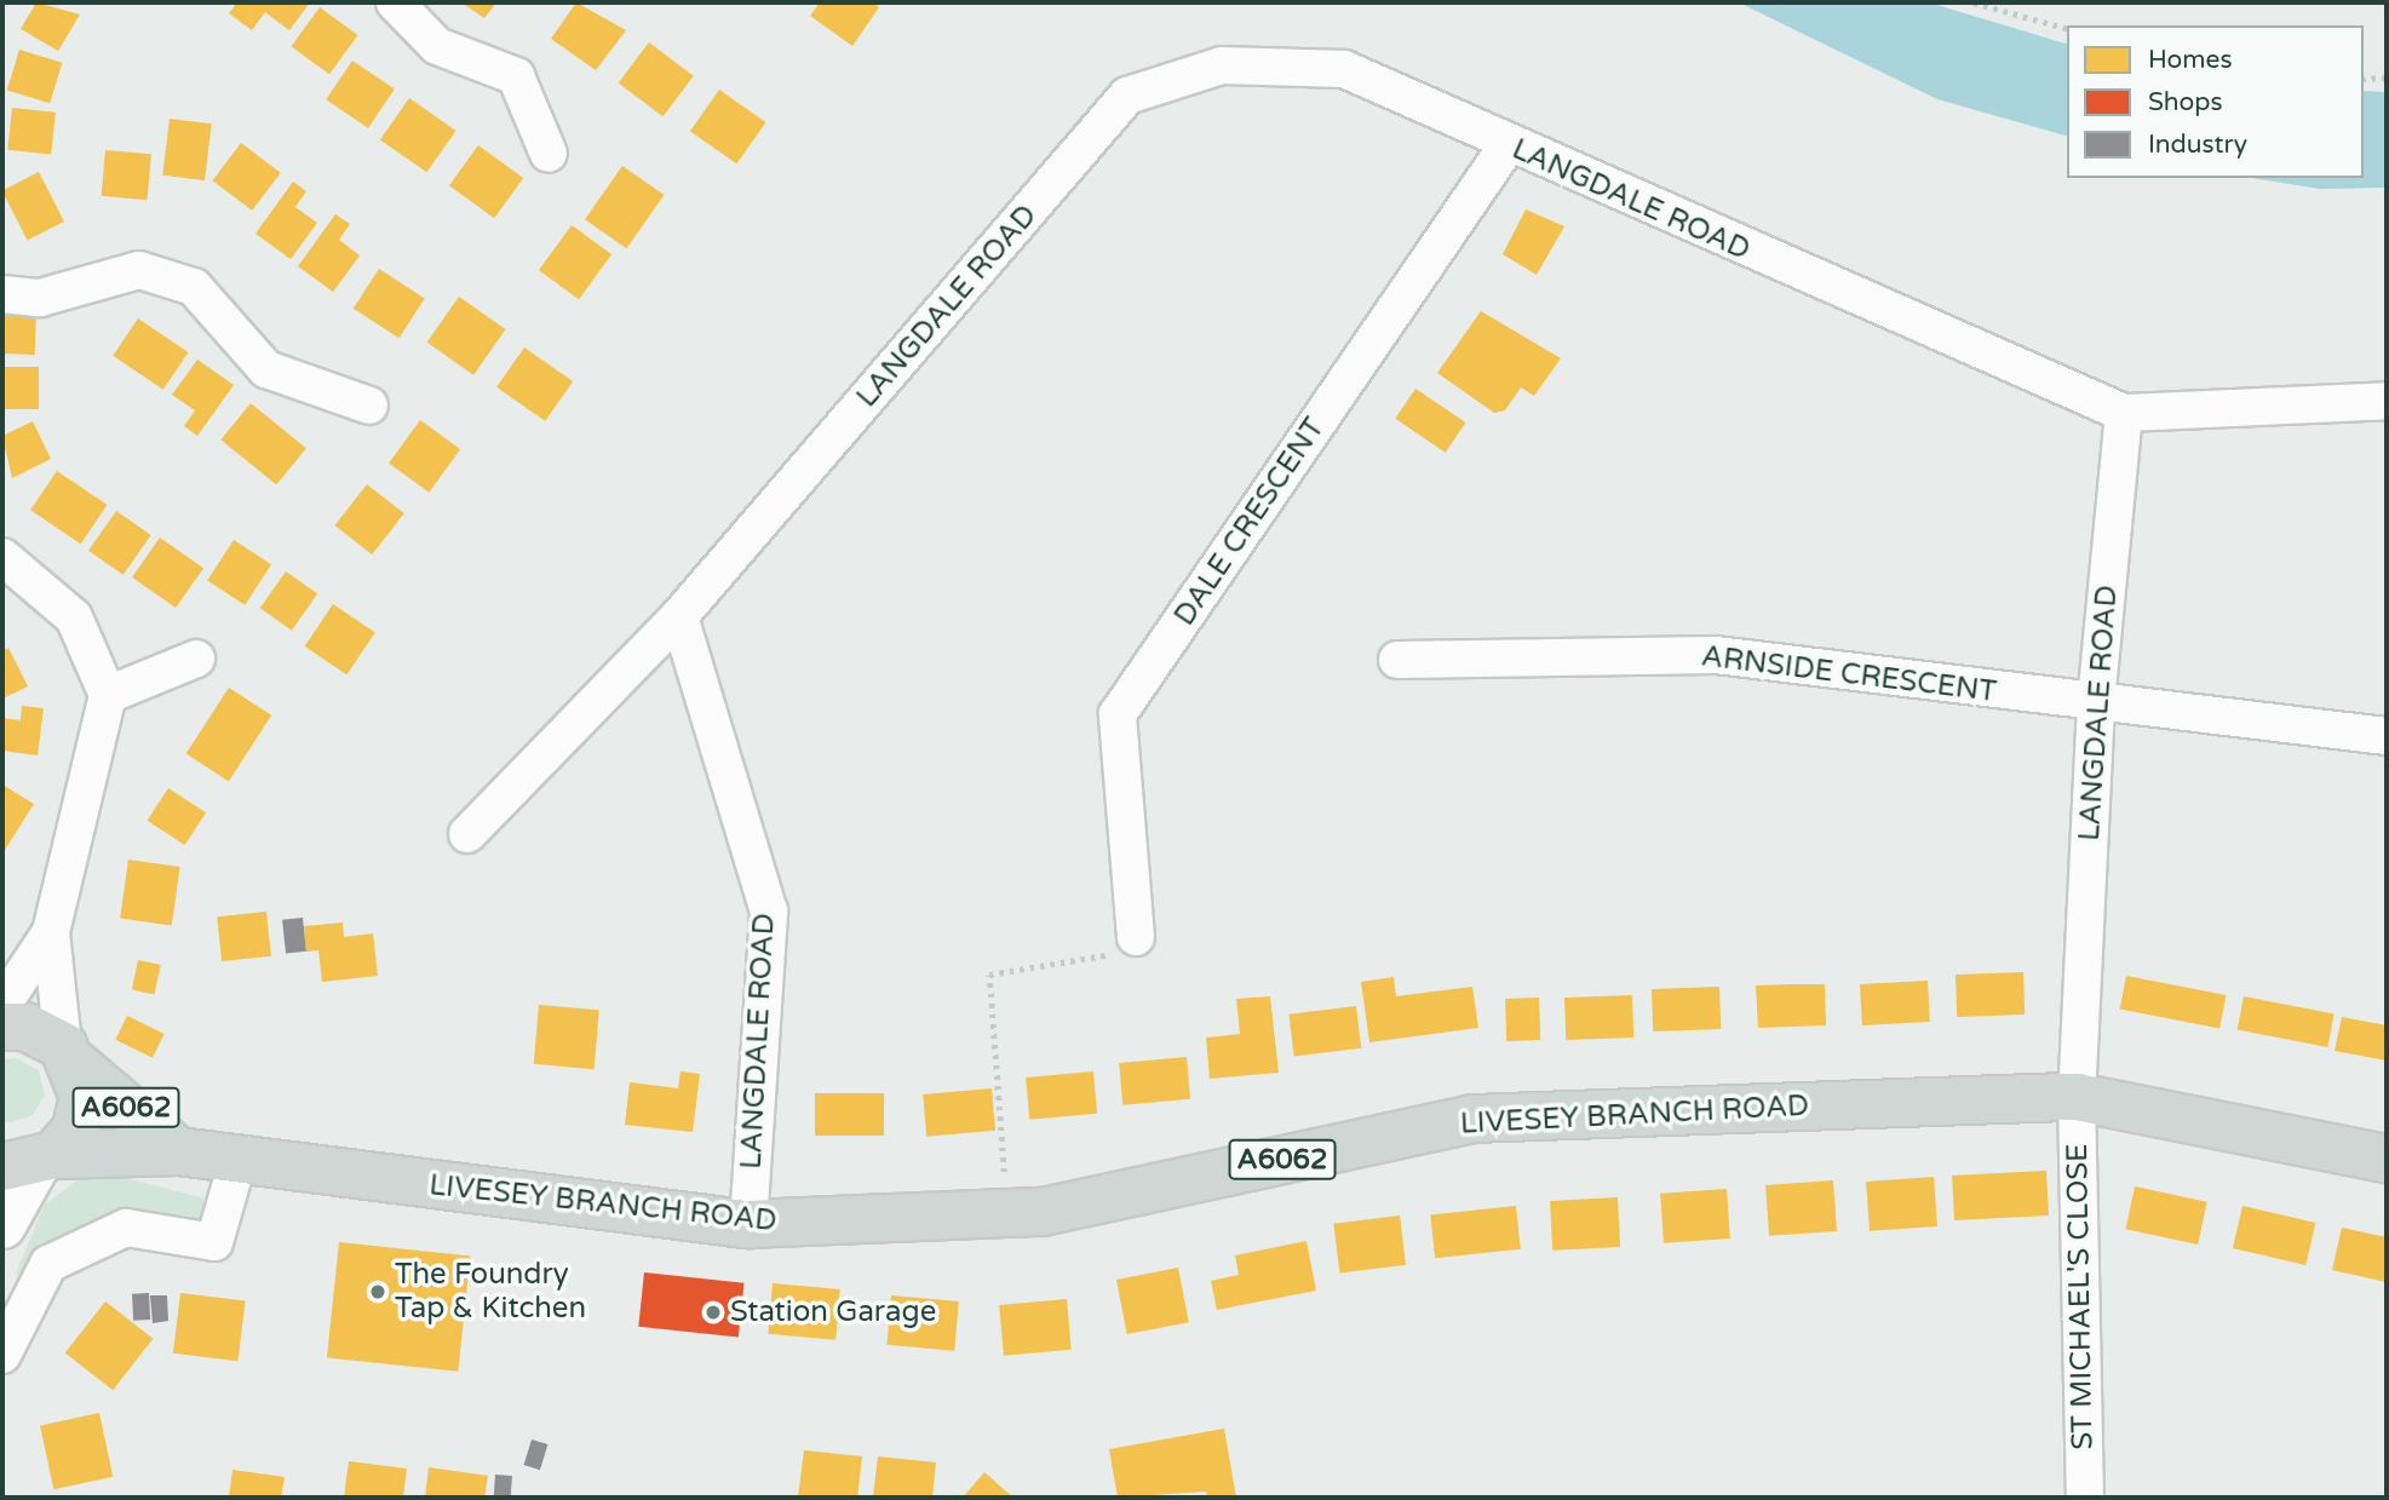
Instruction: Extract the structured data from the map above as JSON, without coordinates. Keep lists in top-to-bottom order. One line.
{"streets":{"main road":["A6062","LIVESEY BRANCH ROAD"],"street":["LANGDALE ROAD","DALE CRESCENT","ARNSIDE CRESCENT","ST MICHAEL'S CLOSE"]},"crossings":[["LANGDALE ROAD","DALE CRESCENT"],["LANGDALE ROAD","ARNSIDE CRESCENT"],["LANGDALE ROAD","LIVESEY BRANCH ROAD"],["LANGDALE ROAD","ST MICHAEL'S CLOSE"],["A6062","LIVESEY BRANCH ROAD"],["LIVESEY BRANCH ROAD","ST MICHAEL'S CLOSE"]],"places":["The Foundry Tap & Kitchen","Station Garage"],"legend":["Homes","Shops","Industry"]}
